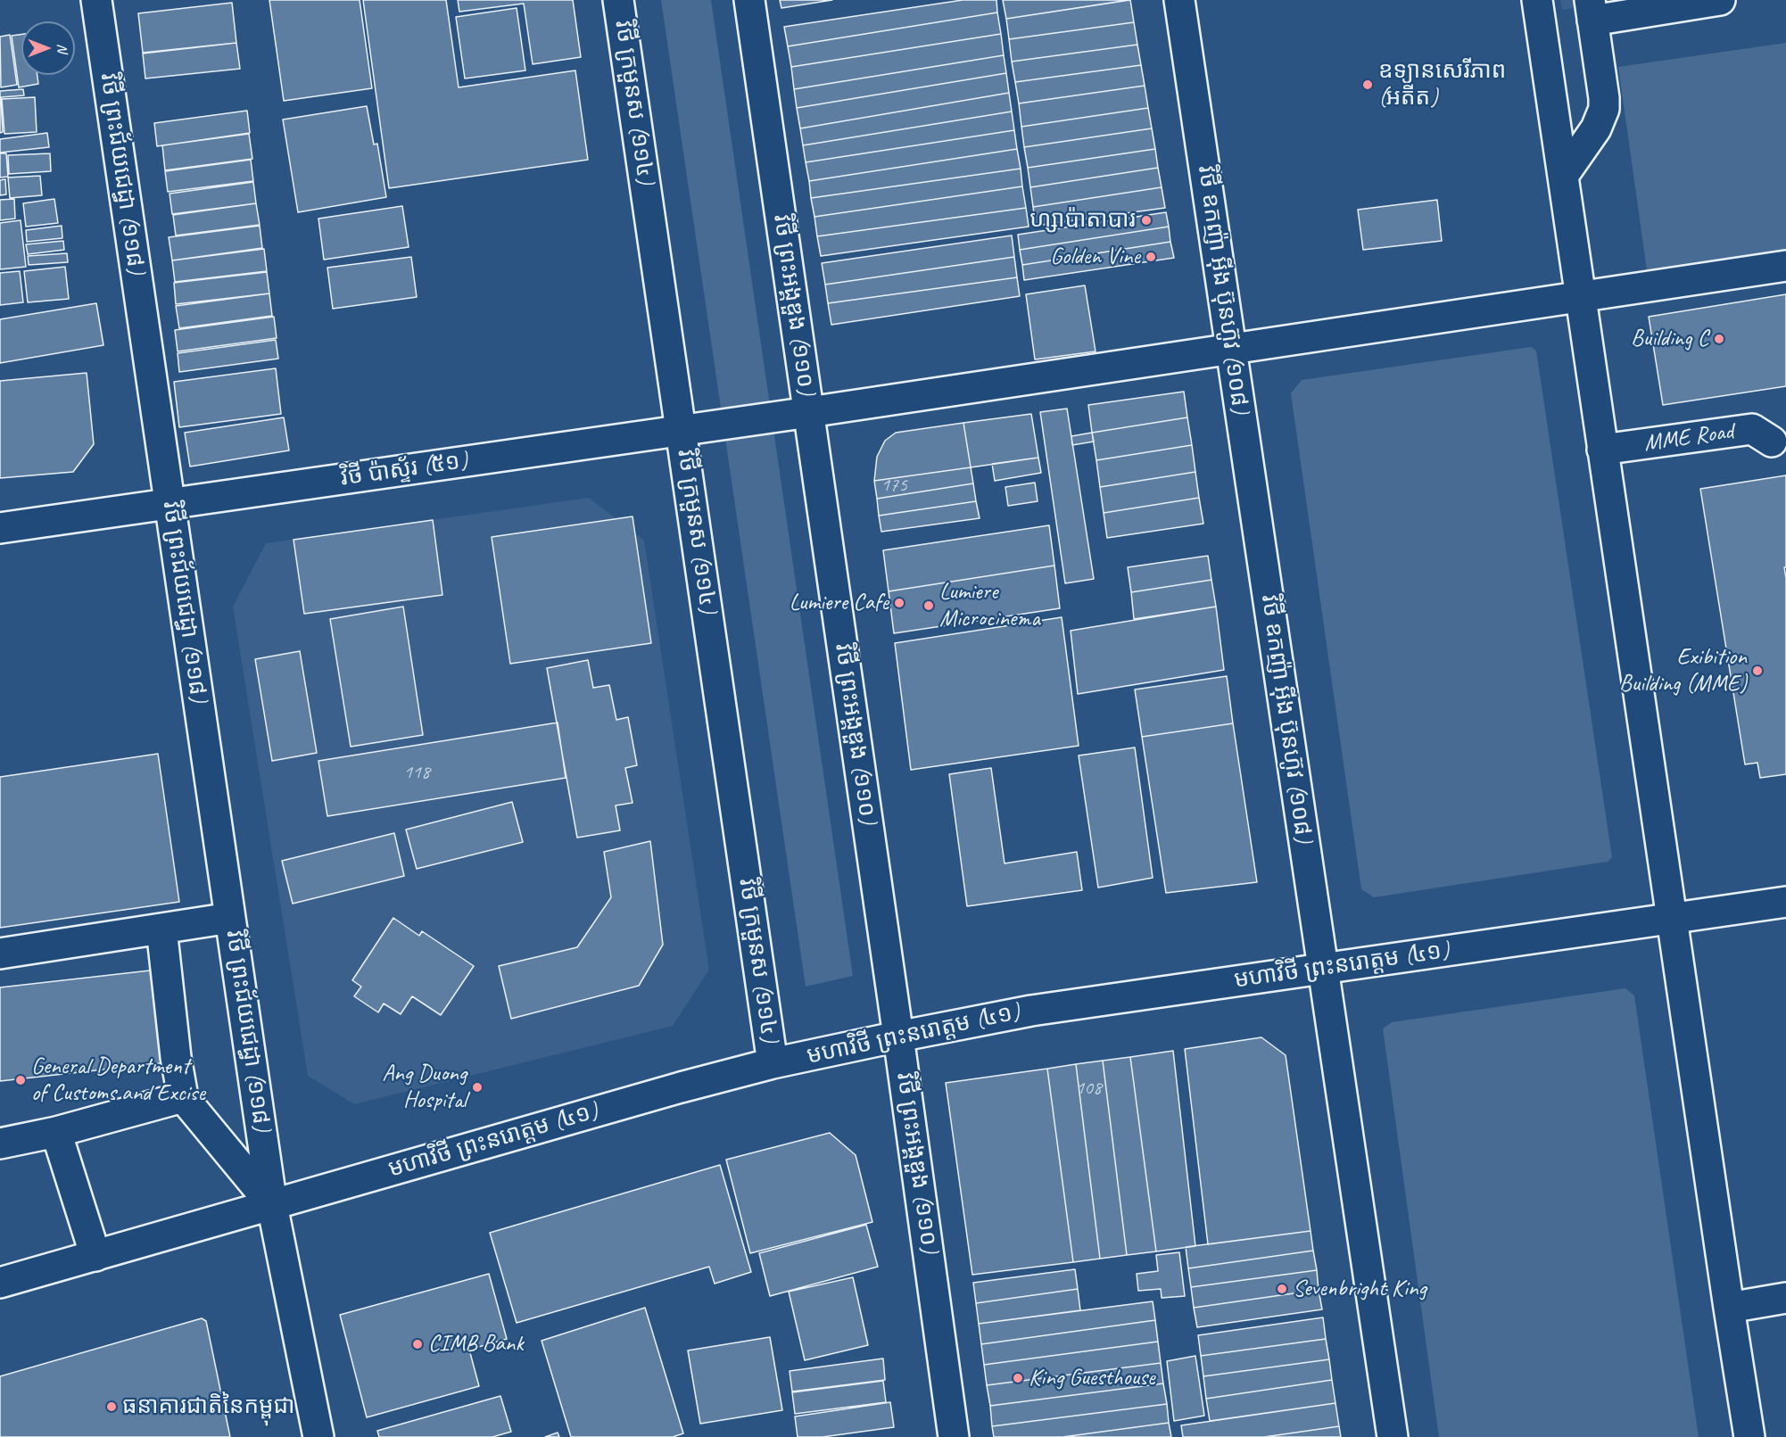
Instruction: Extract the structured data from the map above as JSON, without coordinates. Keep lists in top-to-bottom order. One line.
{"streets":{"street":["វិថី ក្រមួនស (១១៤)","វិថី ព្រះជ័យជេដ្ធា (១១៨)","វិថី ឧកញ៉ា អ៊ីង ប៊ុនហ៊ូវ (១០៨)","វិថី ព្រះអង្គឌួង (១១០)","MME Road","វិថី ប៉ាស្ទ័រ (៥១)","មហាវិថី ព្រះនរោត្តម (៤១)"]},"crossings":[["វិថី ក្រមួនស (១១៤)","វិថី ប៉ាស្ទ័រ (៥១)"],["វិថី ក្រមួនស (១១៤)","មហាវិថី ព្រះនរោត្តម (៤១)"],["វិថី ព្រះជ័យជេដ្ធា (១១៨)","វិថី ប៉ាស្ទ័រ (៥១)"],["វិថី ព្រះជ័យជេដ្ធា (១១៨)","មហាវិថី ព្រះនរោត្តម (៤១)"],["វិថី ឧកញ៉ា អ៊ីង ប៊ុនហ៊ូវ (១០៨)","វិថី ប៉ាស្ទ័រ (៥១)"],["វិថី ឧកញ៉ា អ៊ីង ប៊ុនហ៊ូវ (១០៨)","មហាវិថី ព្រះនរោត្តម (៤១)"],["វិថី ព្រះអង្គឌួង (១១០)","វិថី ប៉ាស្ទ័រ (៥១)"],["វិថី ព្រះអង្គឌួង (១១០)","មហាវិថី ព្រះនរោត្តម (៤១)"]],"places":["ឧទ្យានសេរីភាព (អតីត)","ហ្សាប៉ាតាបារ","Golden Vine","Building C","Lumiere Cafe","Lumiere Microcinema","Exibition Building (MME)","General Department of Customs and Excise","Ang Duong Hospital","Sevenbright King","CIMB Bank","King Guesthouse","ធនាគារជាតិនៃកម្ពុជា"],"house_numbers":["175","118","108"],"north":"right"}
